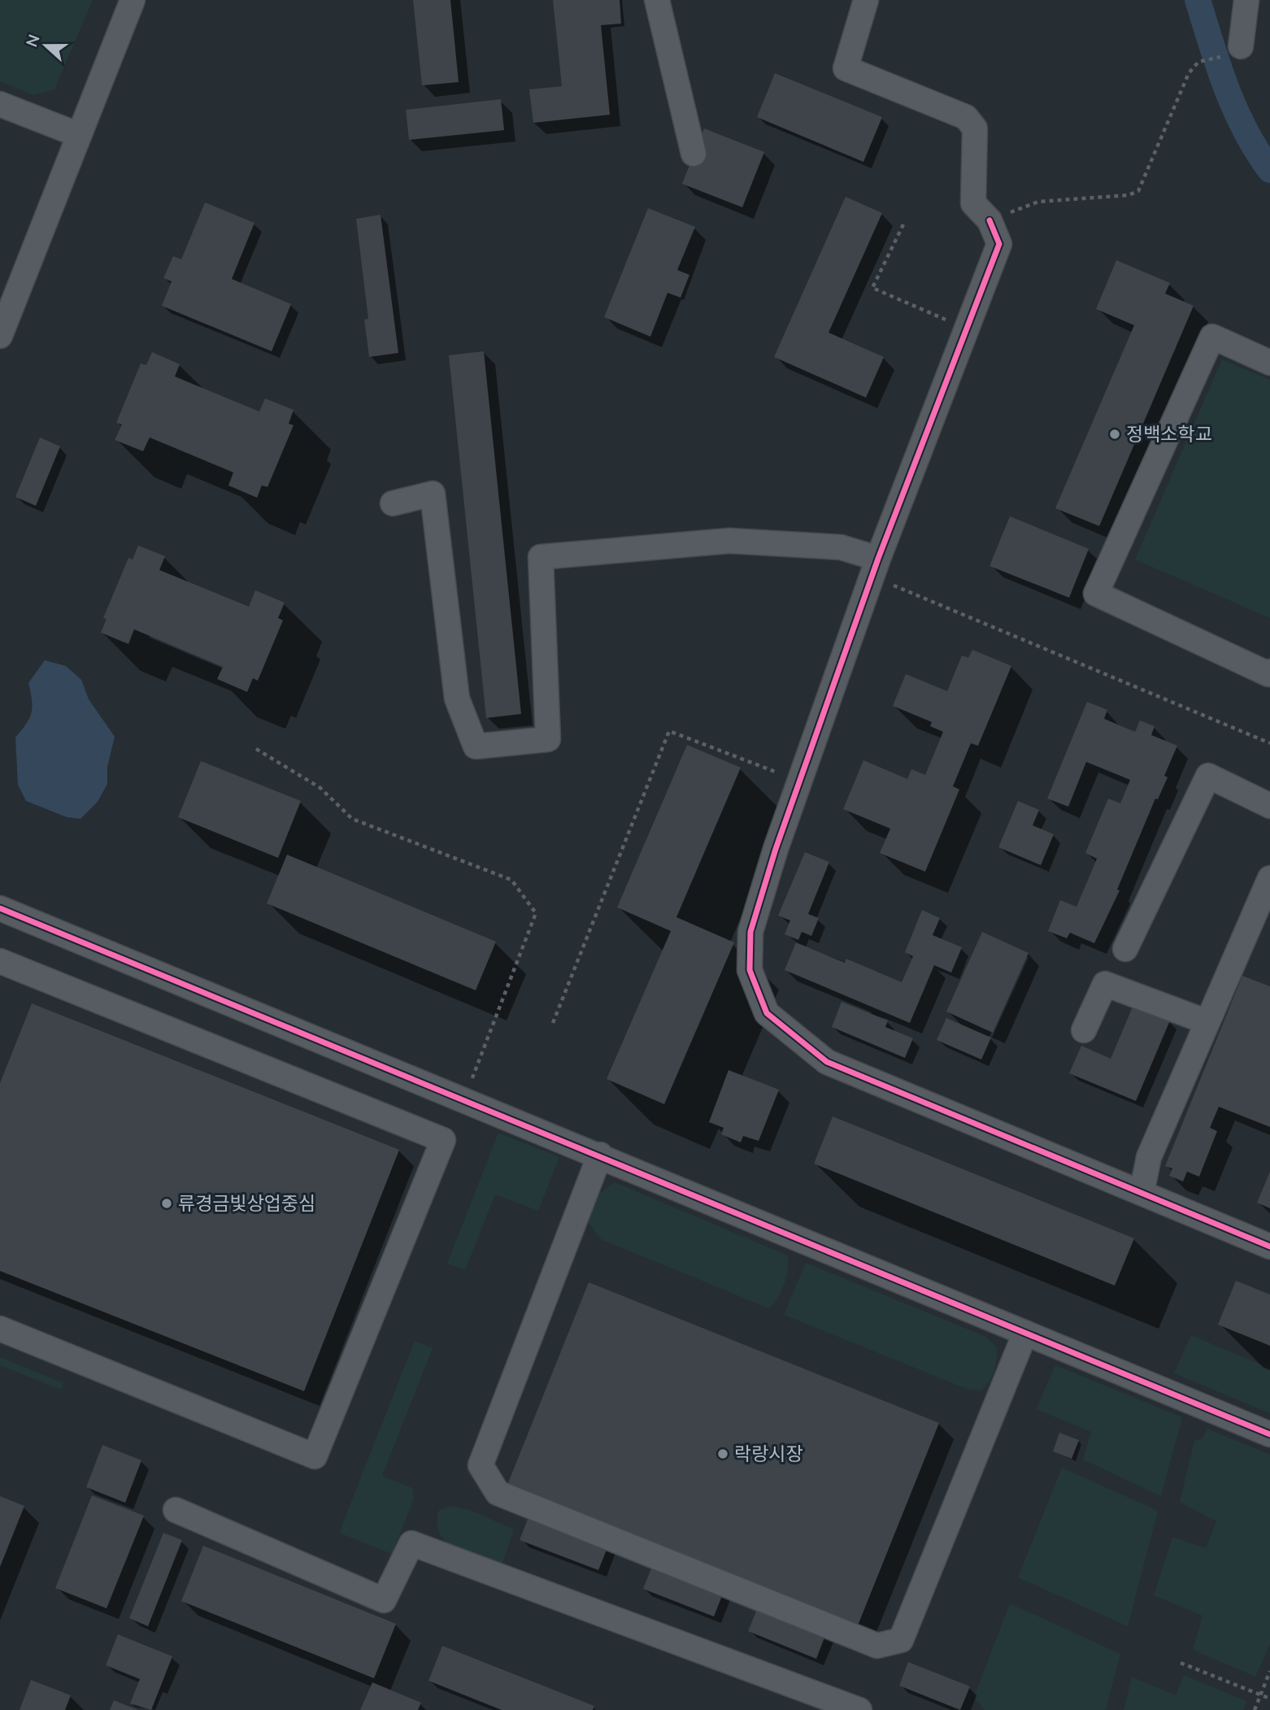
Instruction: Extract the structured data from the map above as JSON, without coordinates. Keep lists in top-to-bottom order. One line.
{"places":["정백소학교","류경금빛상업중심","락랑시장"],"north":"left"}
